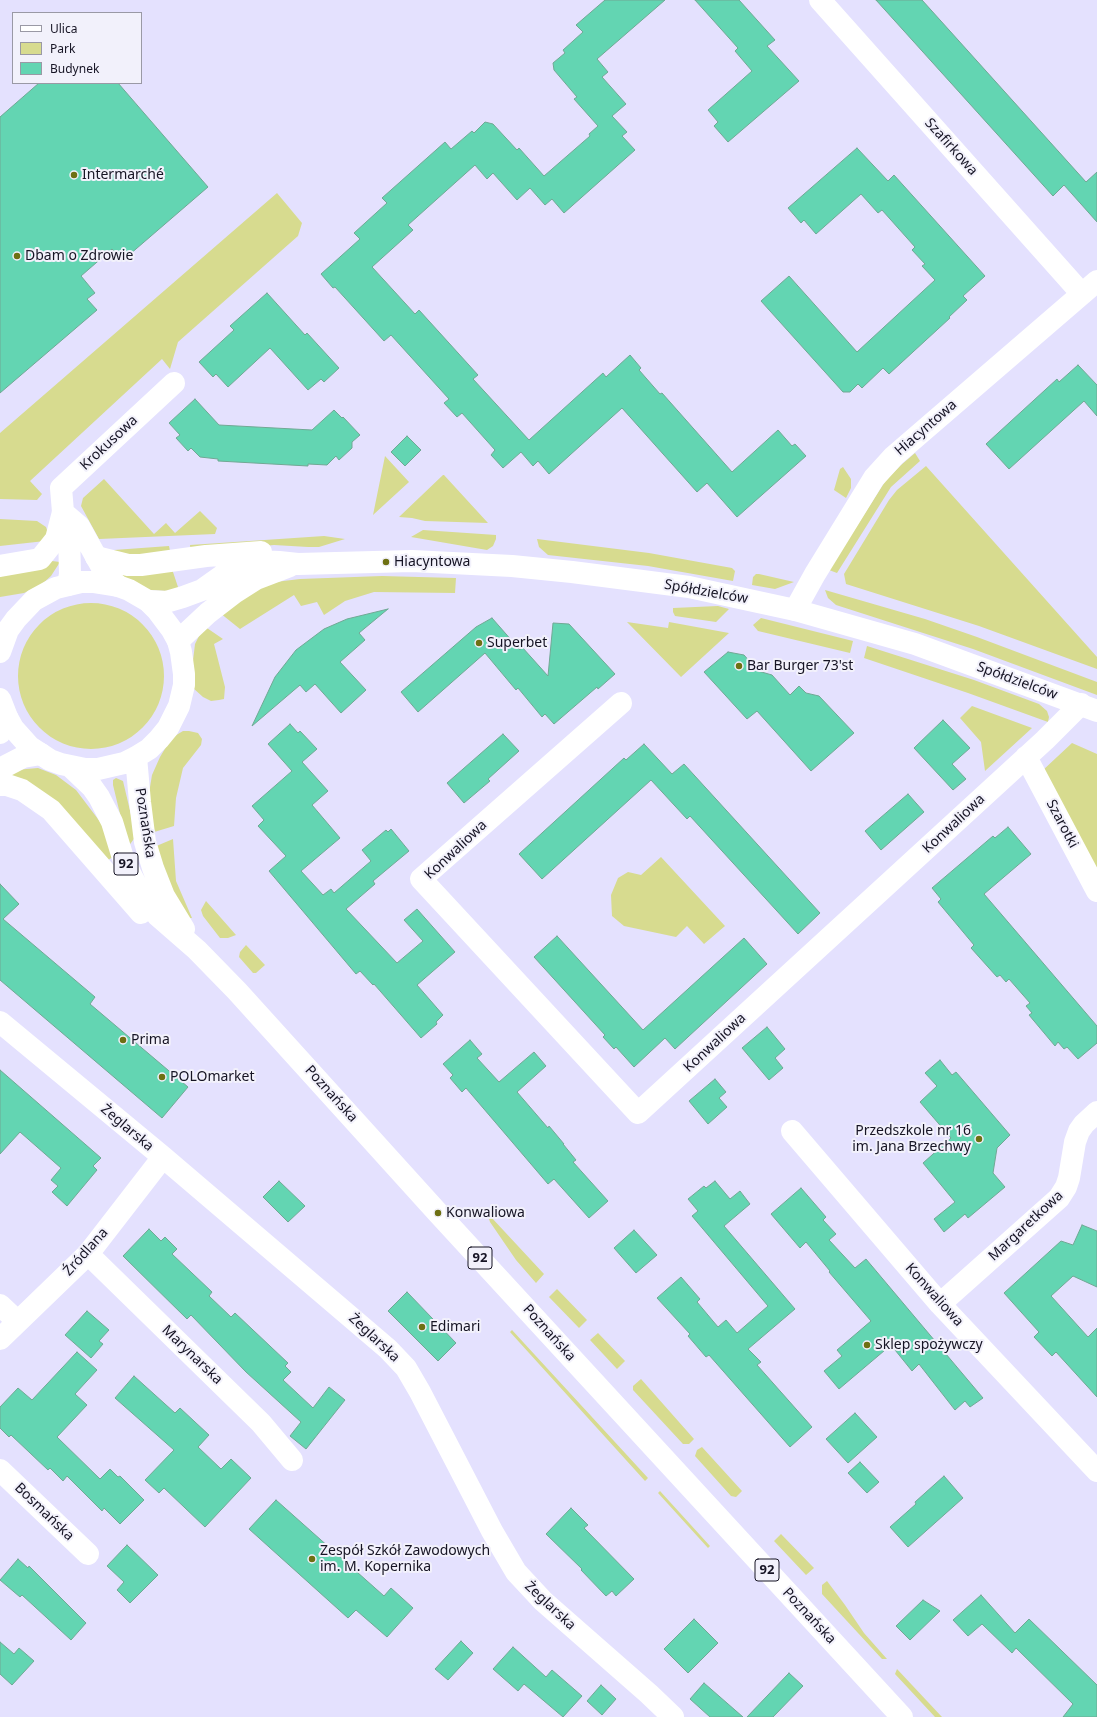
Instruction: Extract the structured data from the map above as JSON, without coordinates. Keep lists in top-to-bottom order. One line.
{"streets":{"street":["Szafirkowa","Hiacyntowa","Krokusowa","Spółdzielców","Poznańska","Konwaliowa","Szarotki","92","Żeglarska","Margaretkowa","Źródlana","Marynarska","Bosmańska"]},"crossings":[["Szafirkowa","Hiacyntowa"],["Hiacyntowa","Spółdzielców"],["Krokusowa","92"],["Spółdzielców","Konwaliowa"],["Spółdzielców","92"],["Poznańska","92"],["Konwaliowa","Szarotki"],["Konwaliowa","Margaretkowa"],["Żeglarska","Źródlana"],["Źródlana","Marynarska"]],"places":["Intermarché","Dbam o Zdrowie","Hiacyntowa","Superbet","Bar Burger 73'st","Prima","POLOmarket","Przedszkole nr 16 im. Jana Brzechwy","Konwaliowa","Edimari","Sklep spożywczy","Zespół Szkół Zawodowych im. M. Kopernika"],"legend":["Ulica","Park","Budynek"]}
